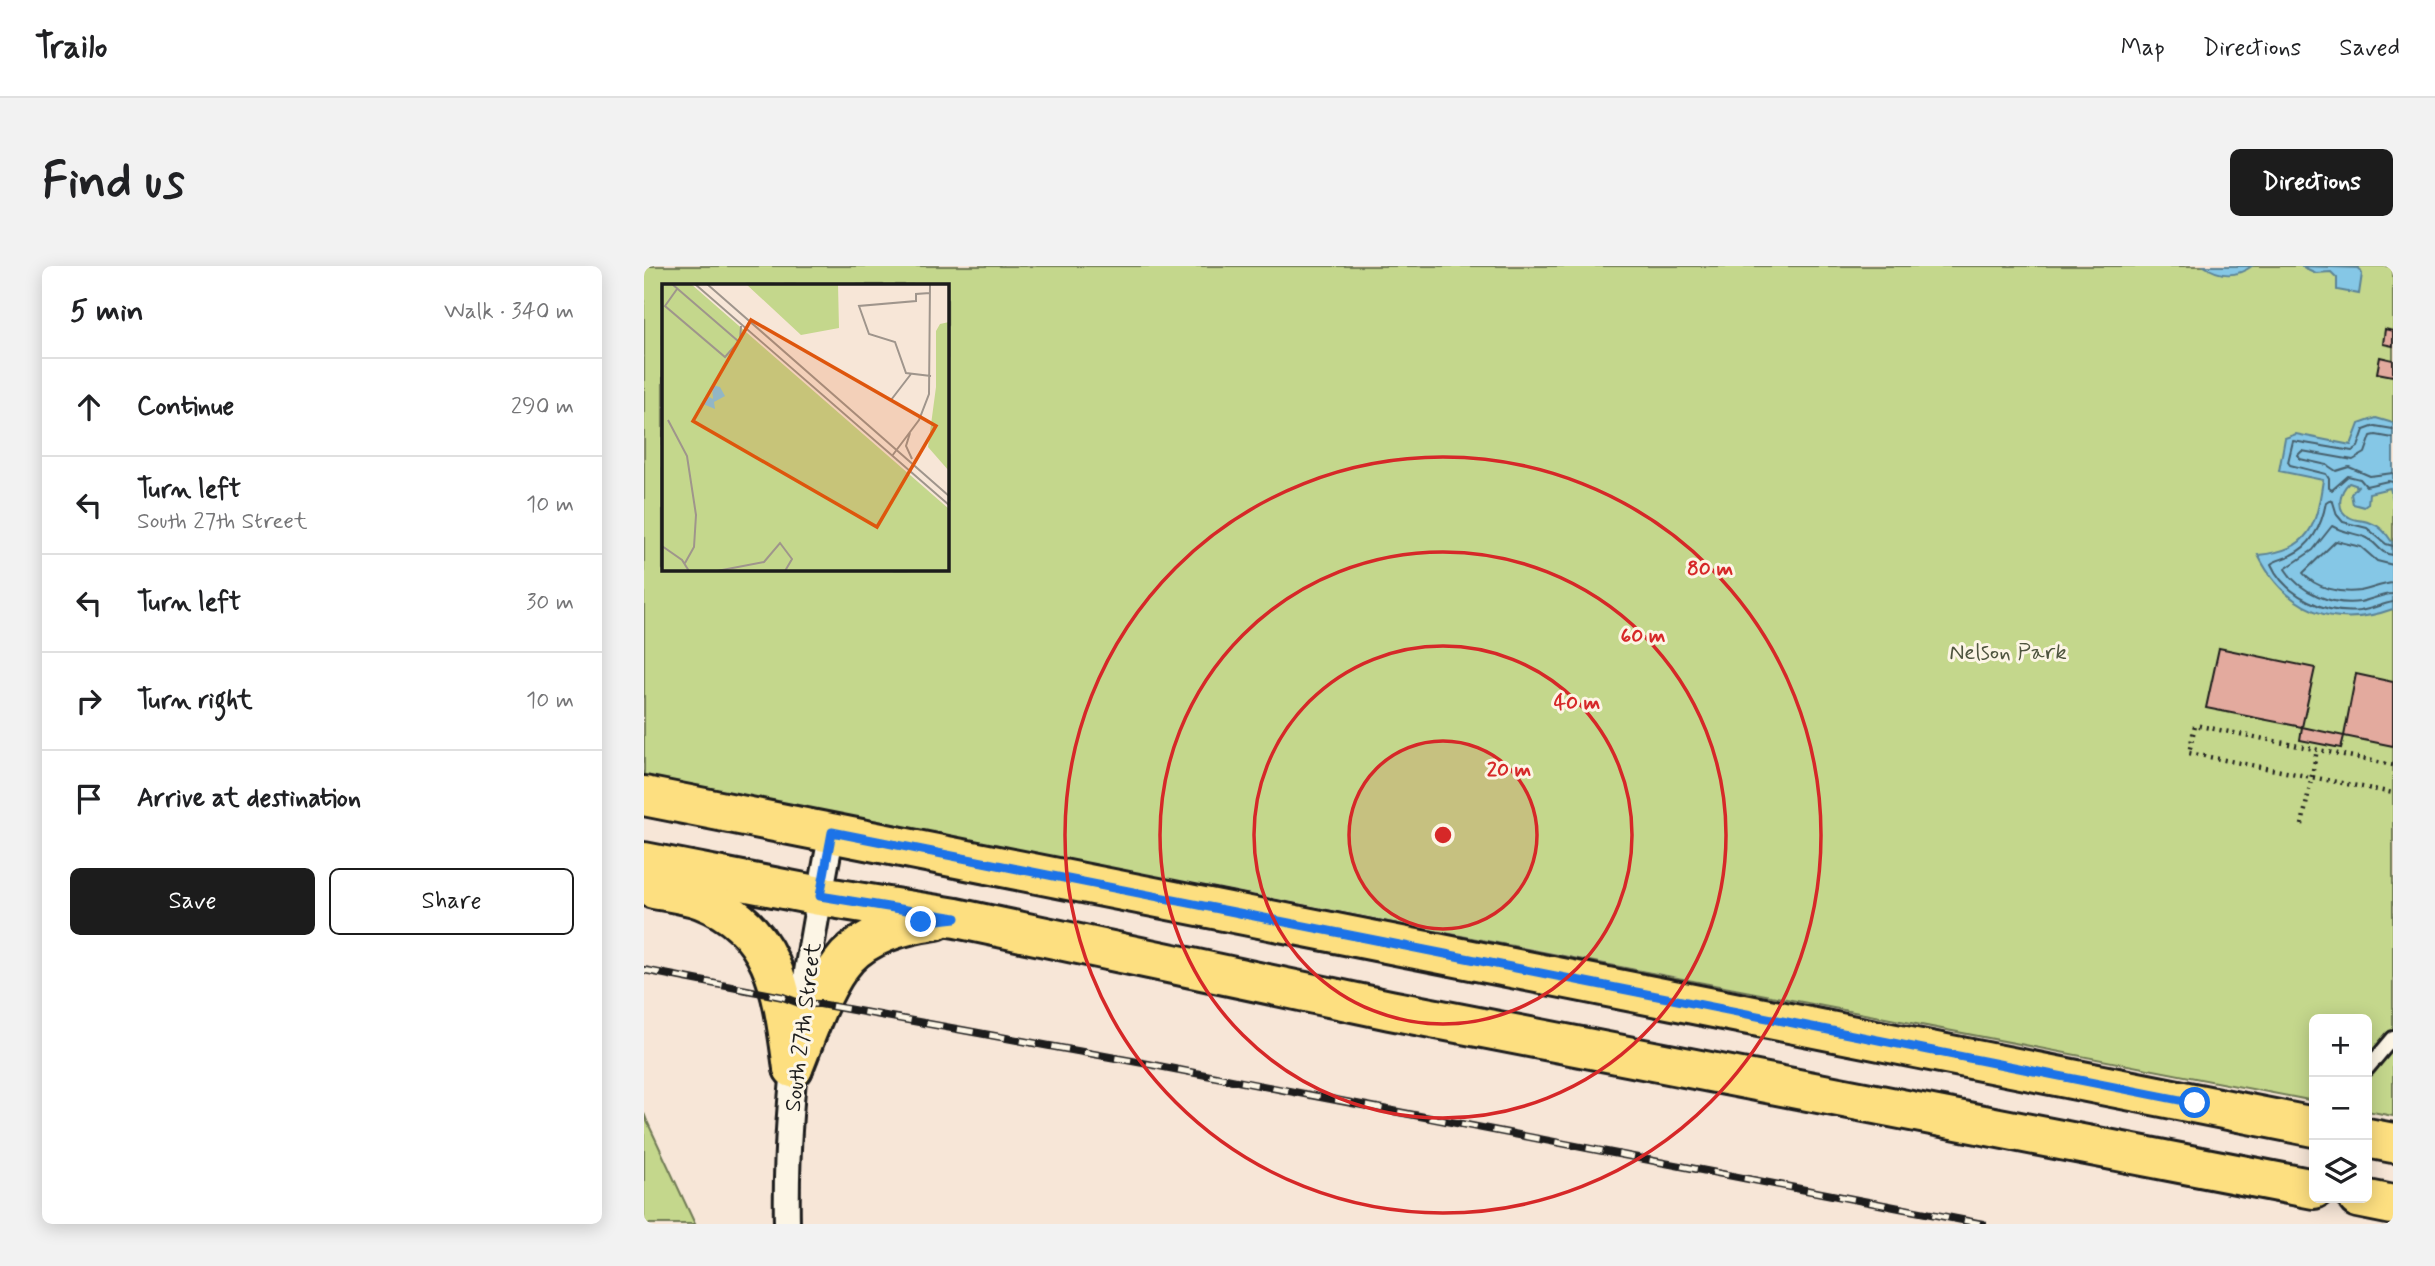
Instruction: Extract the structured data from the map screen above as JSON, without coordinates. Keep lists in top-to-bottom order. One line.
{"streets":{"street":["South 27th Street"]},"parks":["Nelson Park"],"page":{"header":"Trailo","nav":["Map","Directions","Saved"],"buttons":["Directions",["Save","Share"]],"title":"Find us","heading":["5 min","Walk · 340 m"],"list":[["Continue","290 m"],["Turn left","South 27th Street","10 m"],["Turn left","30 m"],["Turn right","10 m"],"Arrive at destination"],"map_buttons":["+","−"]},"rings":["80 m","60 m","40 m","20 m"]}
